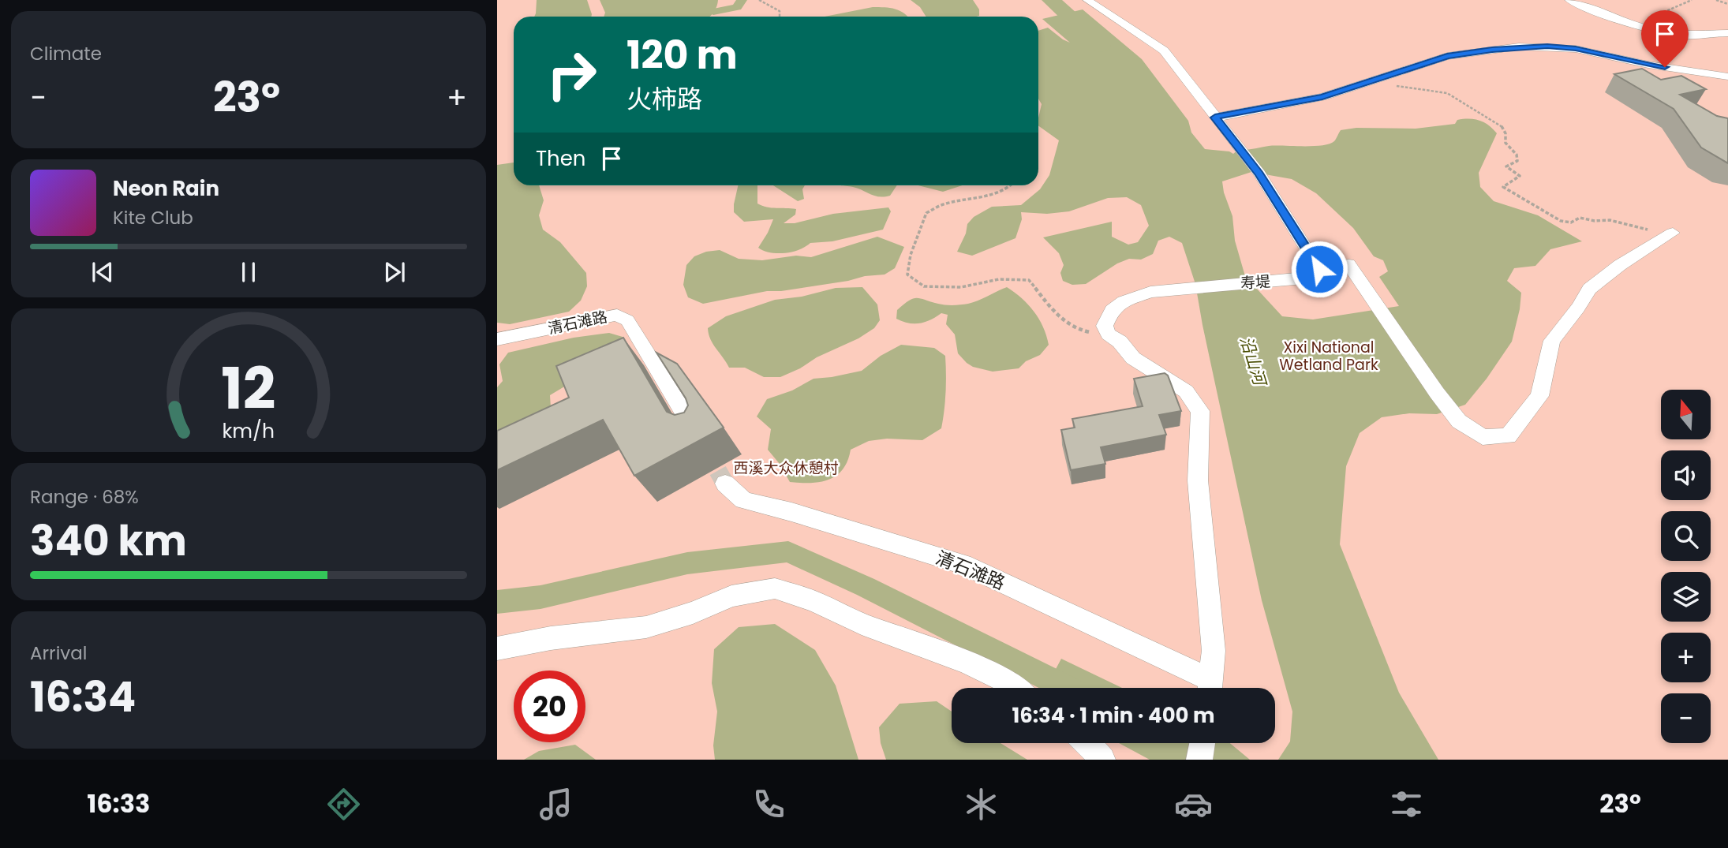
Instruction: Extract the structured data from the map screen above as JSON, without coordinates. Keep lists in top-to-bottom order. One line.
{"streets":{"street":["寿堤","清石滩路"]},"water":["沿山河"],"parks":["Xixi National Wetland Park","西溪大众休憩村"],"north":"top","page":{"tile":["Climate",["Range · 68%","340 km"],["Arrival","16:34"]],"turn":["120 m","火柿路"],"heat":["−","23°","+"],"then":"Then","song":["Neon Rain","Kite Club"],"map_buttons":["+","−"],"limit":"20","trip":"16:34 · 1 min · 400 m","tabs":["16:33","23°"],"gauge":["12","km/h"]}}
